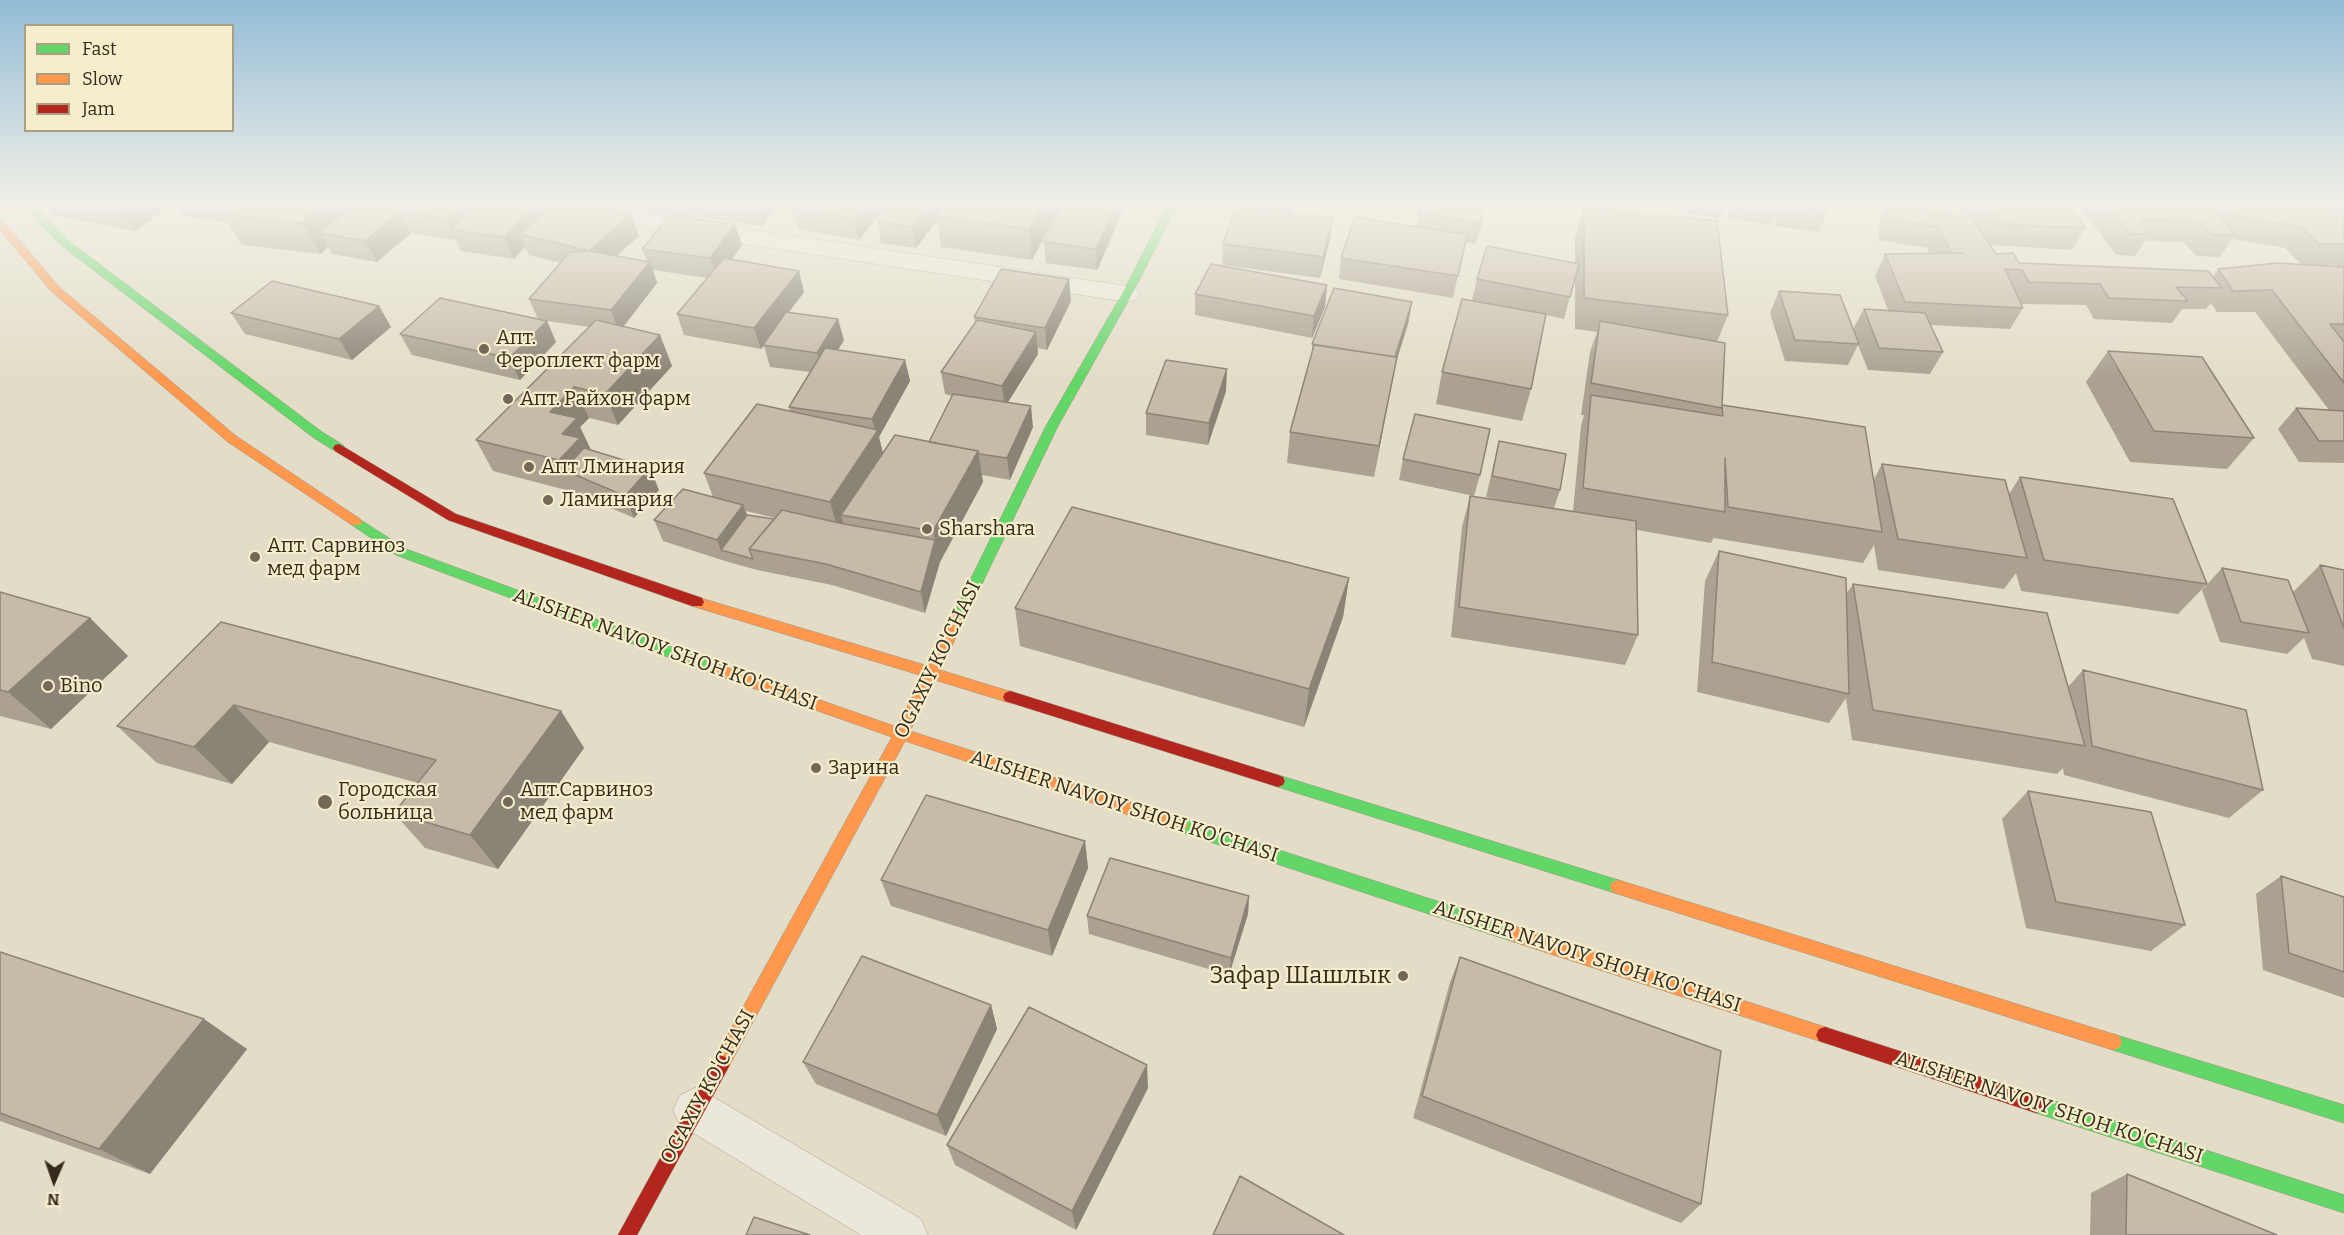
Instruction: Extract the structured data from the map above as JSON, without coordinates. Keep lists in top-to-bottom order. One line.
{"streets":{"main road":["ALISHER NAVOIY SHOH KO'CHASI","OGAXIY KO'CHASI"]},"crossings":[["ALISHER NAVOIY SHOH KO'CHASI","OGAXIY KO'CHASI"]],"places":["Апт. Фероплект фарм","Апт. Райхон фарм","Апт Лминария","Ламинария","Sharshara","Апт. Сарвиноз мед фарм","Bino","Зарина","Городская больница","Апт.Сарвиноз мед фарм","Зафар Шашлык"],"legend":["Fast","Slow","Jam"],"north":"bottom"}
